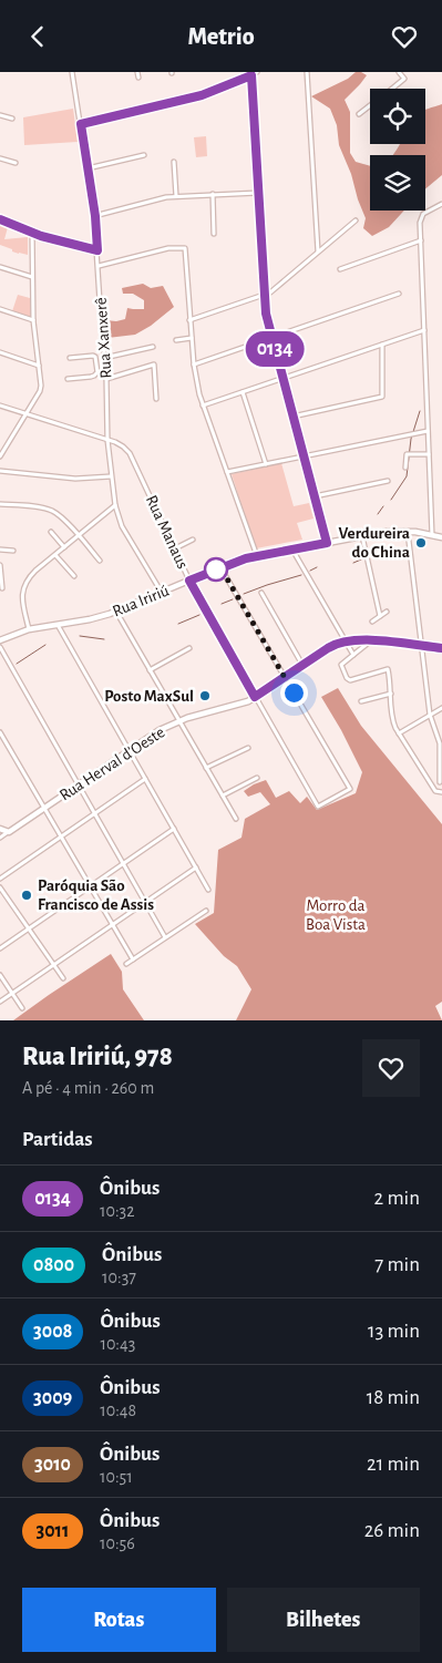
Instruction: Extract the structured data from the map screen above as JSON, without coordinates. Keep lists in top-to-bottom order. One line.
{"streets":{"main road":["Rua Iririú","Rua Herval d'Oeste"],"street":["Rua Xanxerê","Rua Manaus"]},"crossings":[["Rua Xanxerê","Rua Manaus"],["Rua Xanxerê","Rua Iririú"],["Rua Manaus","Rua Iririú"],["Rua Manaus","Rua Herval d'Oeste"]],"parks":["Morro da Boa Vista"],"places":["Verdureira do China","Posto MaxSul","Paróquia São Francisco de Assis"],"lines":["bus line 0134"],"page":{"header":"Metrio","on_map":"0134","heading":[["Rua Iririú, 978","A pé · 4 min · 260 m"],"Partidas"],"list":[{"mark":"0134","name":"Ônibus","note":"10:32","value":"2 min"},{"mark":"0800","name":"Ônibus","note":"10:37","value":"7 min"},{"mark":"3008","name":"Ônibus","note":"10:43","value":"13 min"},{"mark":"3009","name":"Ônibus","note":"10:48","value":"18 min"},{"mark":"3010","name":"Ônibus","note":"10:51","value":"21 min"},{"mark":"3011","name":"Ônibus","note":"10:56","value":"26 min"}],"buttons":["Rotas","Bilhetes"]}}
